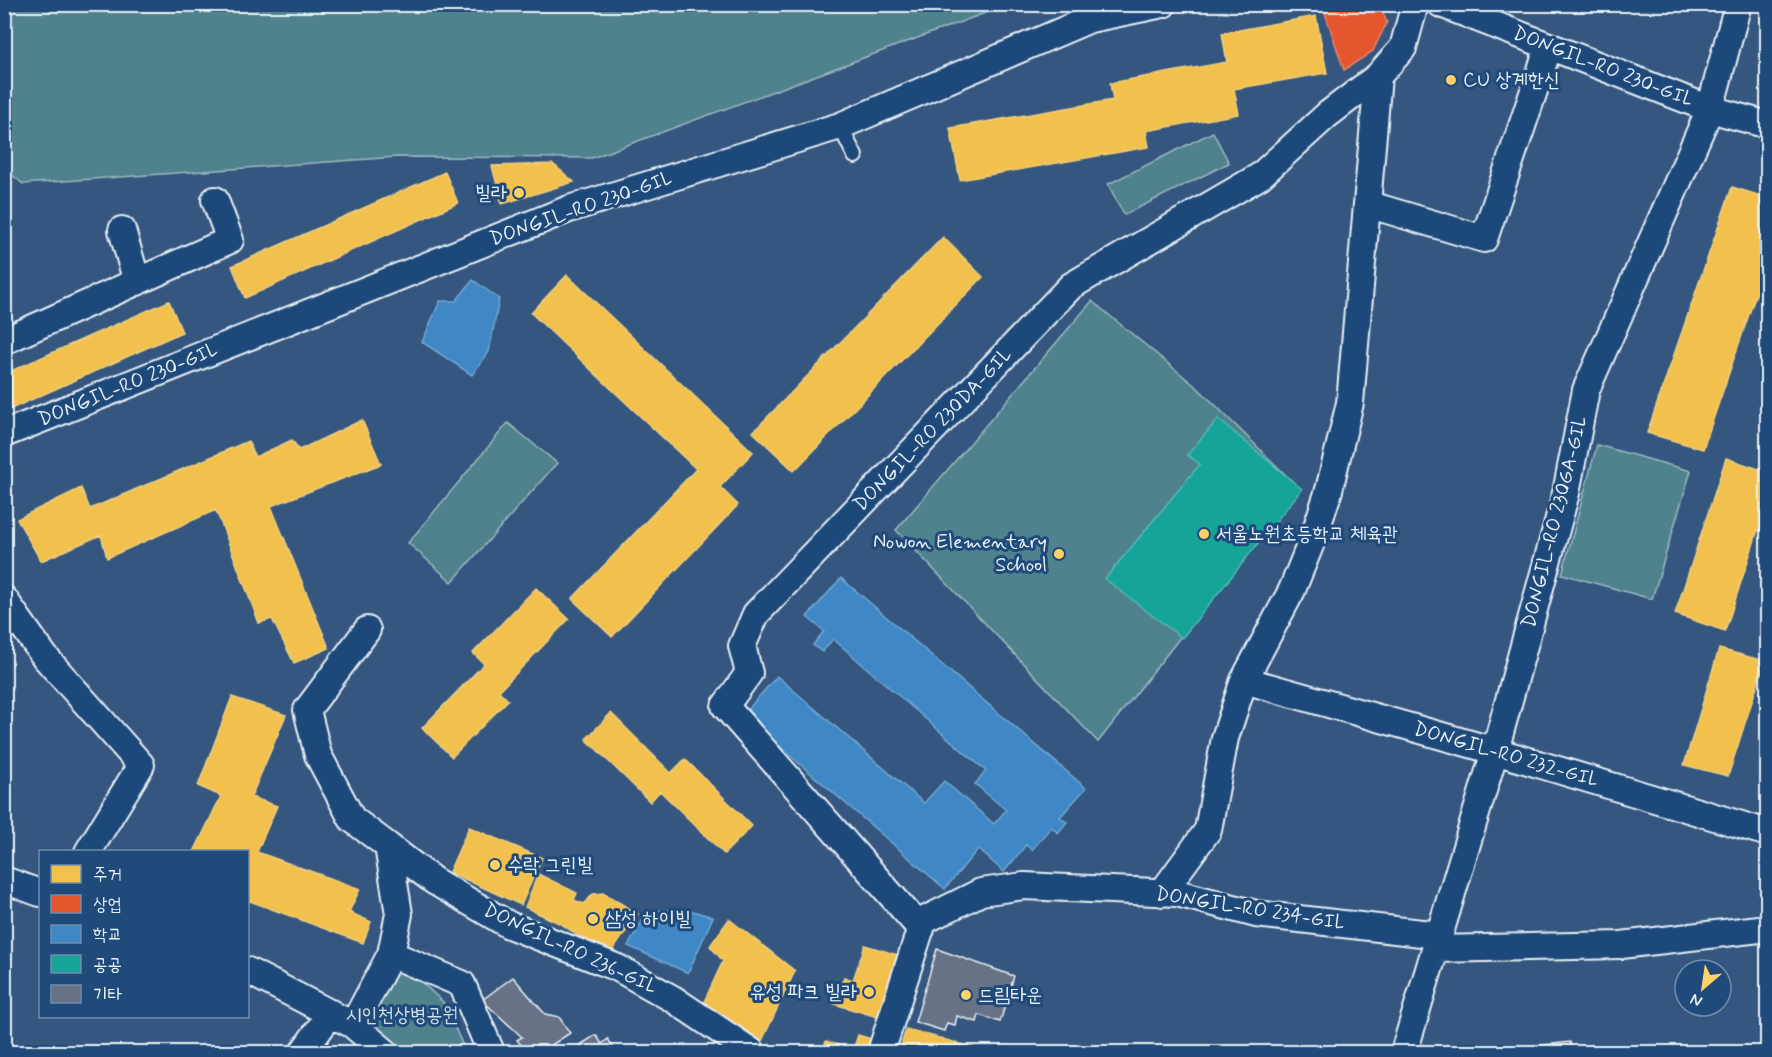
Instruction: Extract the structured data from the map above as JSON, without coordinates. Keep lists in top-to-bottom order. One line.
{"streets":{"street":["DONGIL-RO 230-GIL","DONGIL-RO 230DA-GIL","DONGIL-RO 230GA-GIL","DONGIL-RO 232-GIL","DONGIL-RO 234-GIL","DONGIL-RO 236-GIL"]},"crossings":[["DONGIL-RO 230-GIL","DONGIL-RO 230GA-GIL"],["DONGIL-RO 230DA-GIL","DONGIL-RO 234-GIL"],["DONGIL-RO 230GA-GIL","DONGIL-RO 232-GIL"],["DONGIL-RO 230GA-GIL","DONGIL-RO 234-GIL"]],"parks":["시인천상병공원"],"places":["CU 상계한신","빌라","서울노원초등학교 체육관","Nowon Elementary School","수락 그린빌","삼성 하이빌","유성 파크 빌라","드림타운"],"legend":["주거","상업","학교","공공","기타"],"north":"bottom left"}
